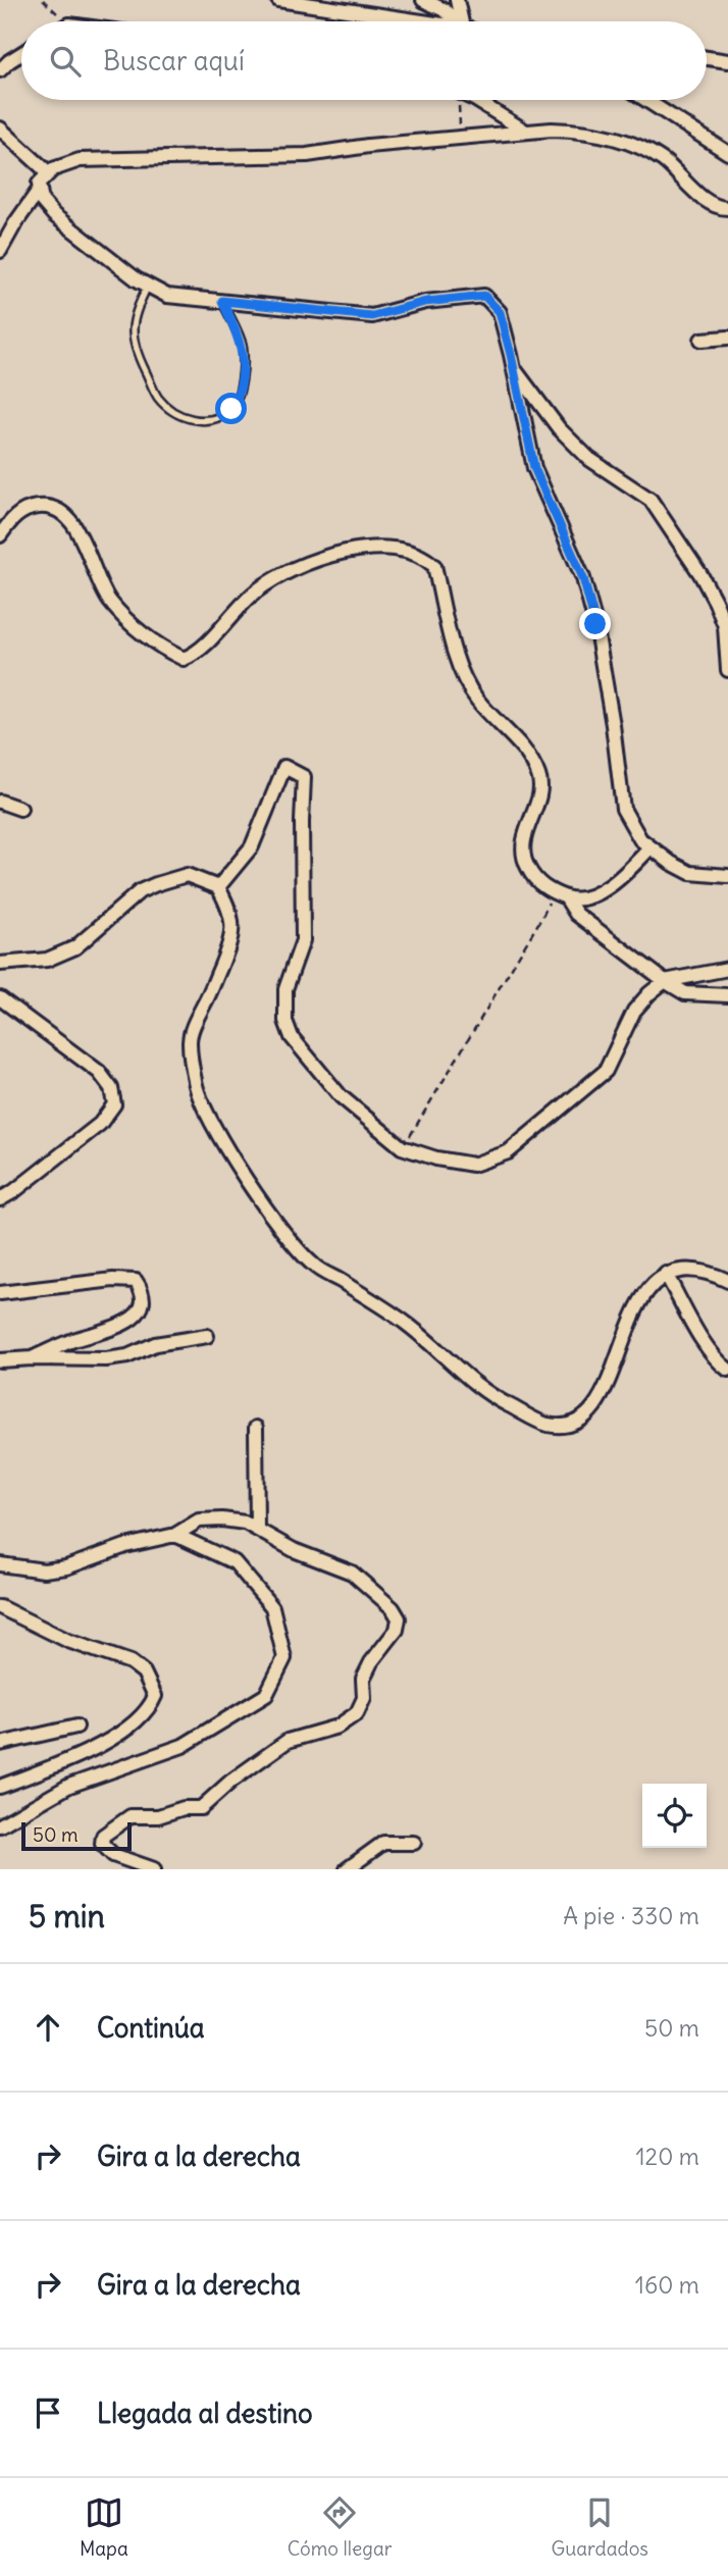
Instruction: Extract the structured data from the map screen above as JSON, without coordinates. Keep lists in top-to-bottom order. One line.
{"scale_bar":"50 m","page":{"search":"Buscar aquí","scale":"50 m","heading":["5 min","A pie · 330 m"],"list":[["Continúa","50 m"],["Gira a la derecha","120 m"],["Gira a la derecha","160 m"],"Llegada al destino"],"nav":["Mapa","Cómo llegar","Guardados"]}}
